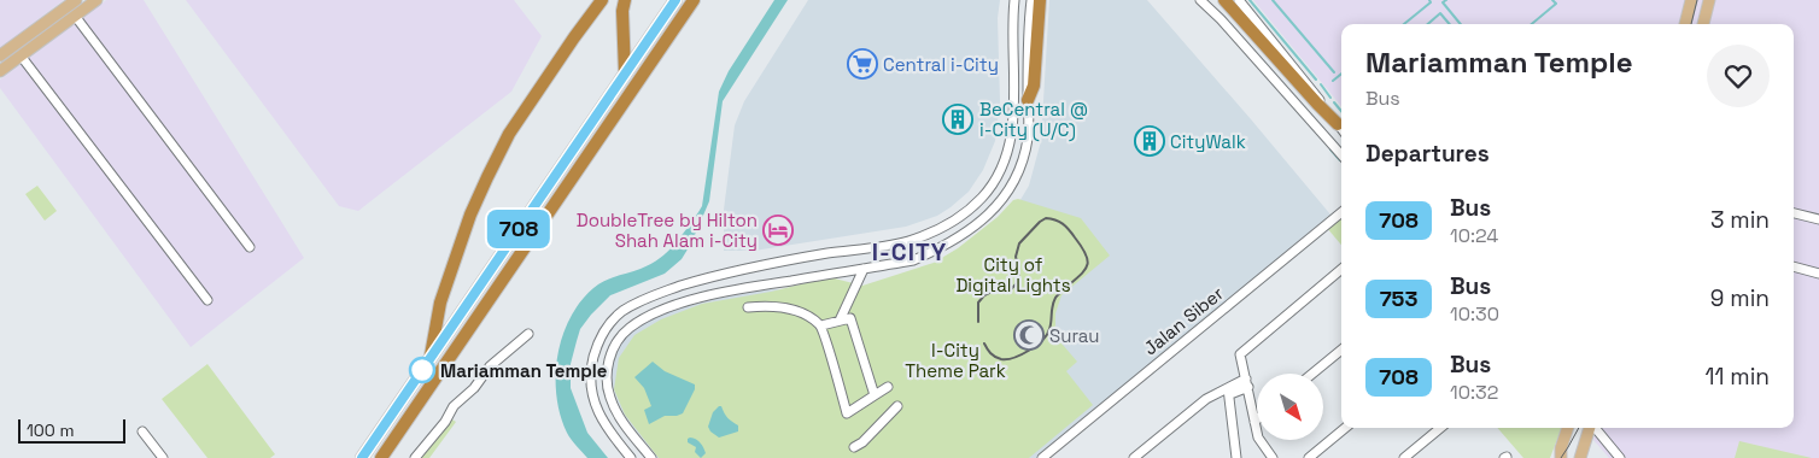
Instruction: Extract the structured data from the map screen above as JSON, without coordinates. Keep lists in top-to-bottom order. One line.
{"streets":{"street":["Jalan Siber"]},"districts":["I-CITY"],"parks":["City of Digital Lights","I-City Theme Park"],"places":{"supermarket":["Central i-City"],"building":["BeCentral @ i-City (U/C)","CityWalk"],"hotel":["DoubleTree by Hilton Shah Alam i-City"],"mosque":["Surau"],"other":["Mariamman Temple"]},"lines":["bus line 708"],"scale_bar":"100 m","north":"bottom right","page":{"on_map":"708","heading":[["Mariamman Temple","Bus"],"Departures"],"list":[{"mark":"708","name":"Bus","note":"10:24","value":"3 min"},{"mark":"753","name":"Bus","note":"10:30","value":"9 min"},{"mark":"708","name":"Bus","note":"10:32","value":"11 min"}],"scale":"100 m"}}
